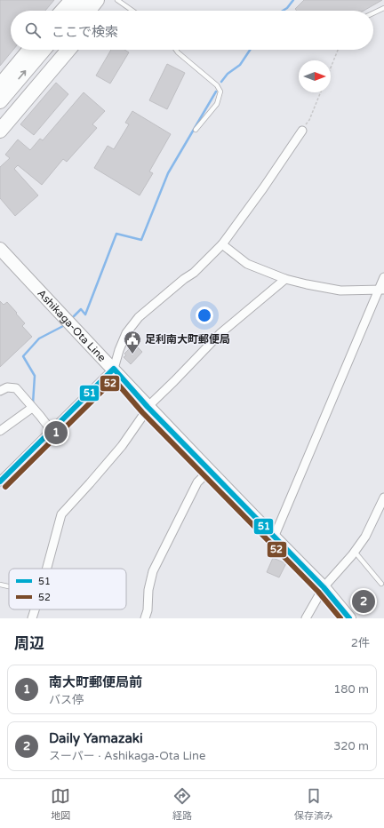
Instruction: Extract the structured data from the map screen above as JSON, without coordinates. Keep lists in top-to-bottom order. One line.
{"streets":{"main road":["Ashikaga-Ota Line"]},"places":{"public building":["足利南大町郵便局"]},"lines":["transit line 51","transit line 52"],"legend":["51","52"],"north":"right","page":{"search":"ここで検索","pins":["1","2"],"heading":["周辺","2件"],"list":[{"mark":"1","name":"南大町郵便局前","note":"バス停","value":"180 m"},{"mark":"2","name":"Daily Yamazaki","note":"スーパー · Ashikaga-Ota Line","value":"320 m"}],"nav":["地図","経路","保存済み"]}}
